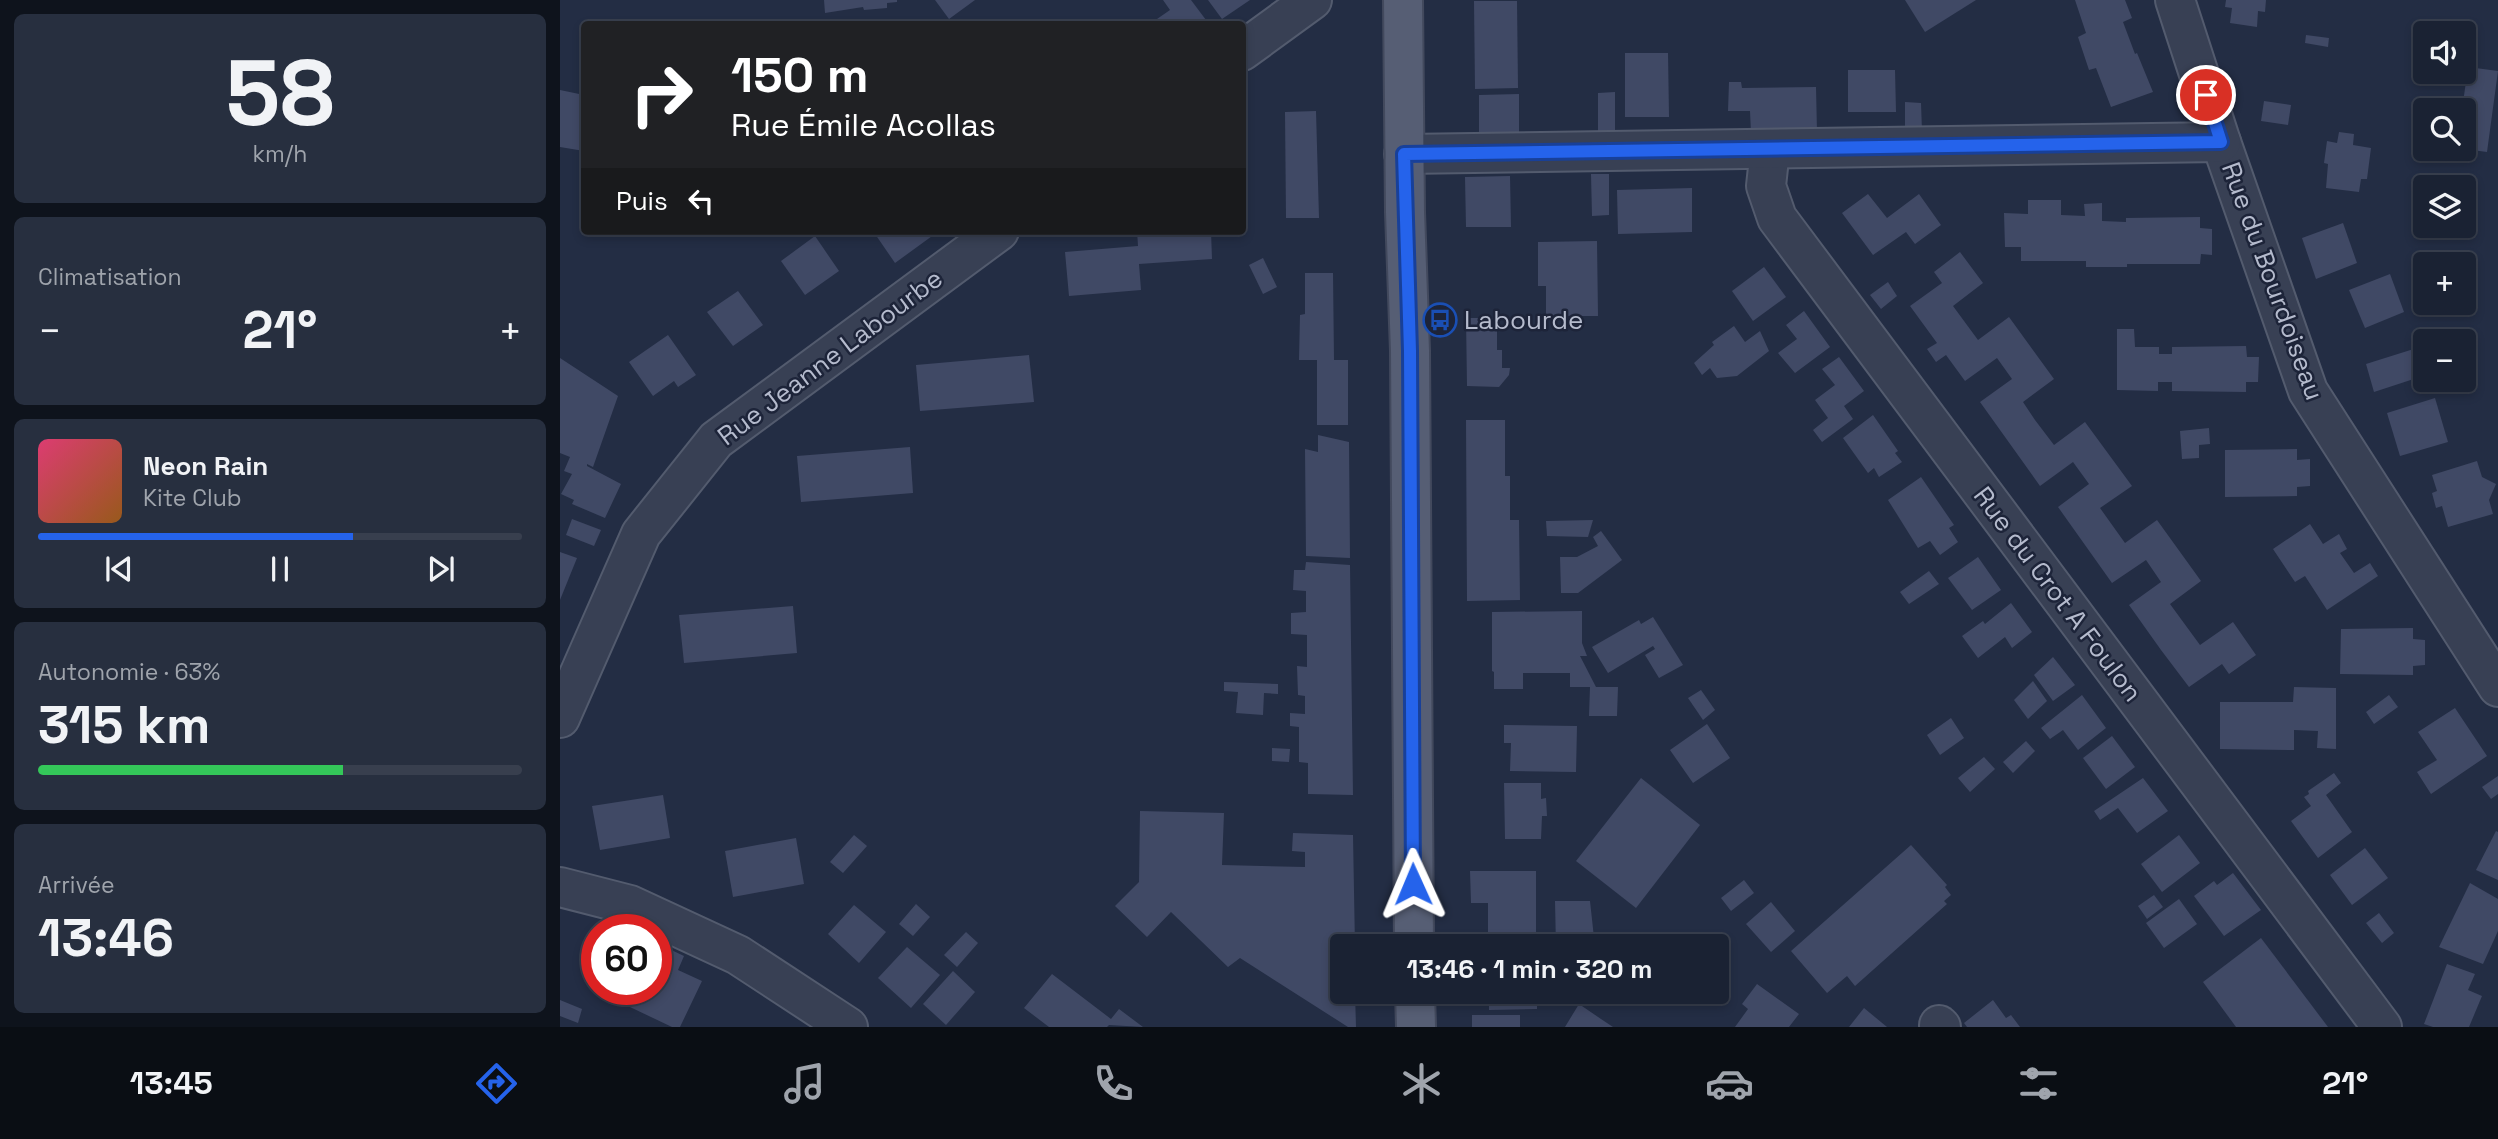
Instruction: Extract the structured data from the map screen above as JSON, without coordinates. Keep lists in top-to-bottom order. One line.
{"streets":{"street":["Rue du Bourdoiseau","Rue Jeanne Labourbe","Rue du Crot A Foulon"]},"places":{"bus stop":["Labourde"]},"page":{"tile":[["58","km/h"],"Climatisation",["Autonomie · 63%","315 km"],["Arrivée","13:46"]],"map_buttons":["+","−"],"turn":["150 m","Rue Émile Acollas"],"then":"Puis","heat":["−","21°","+"],"song":["Neon Rain","Kite Club"],"limit":"60","trip":"13:46 · 1 min · 320 m","tabs":["13:45","21°"]}}
